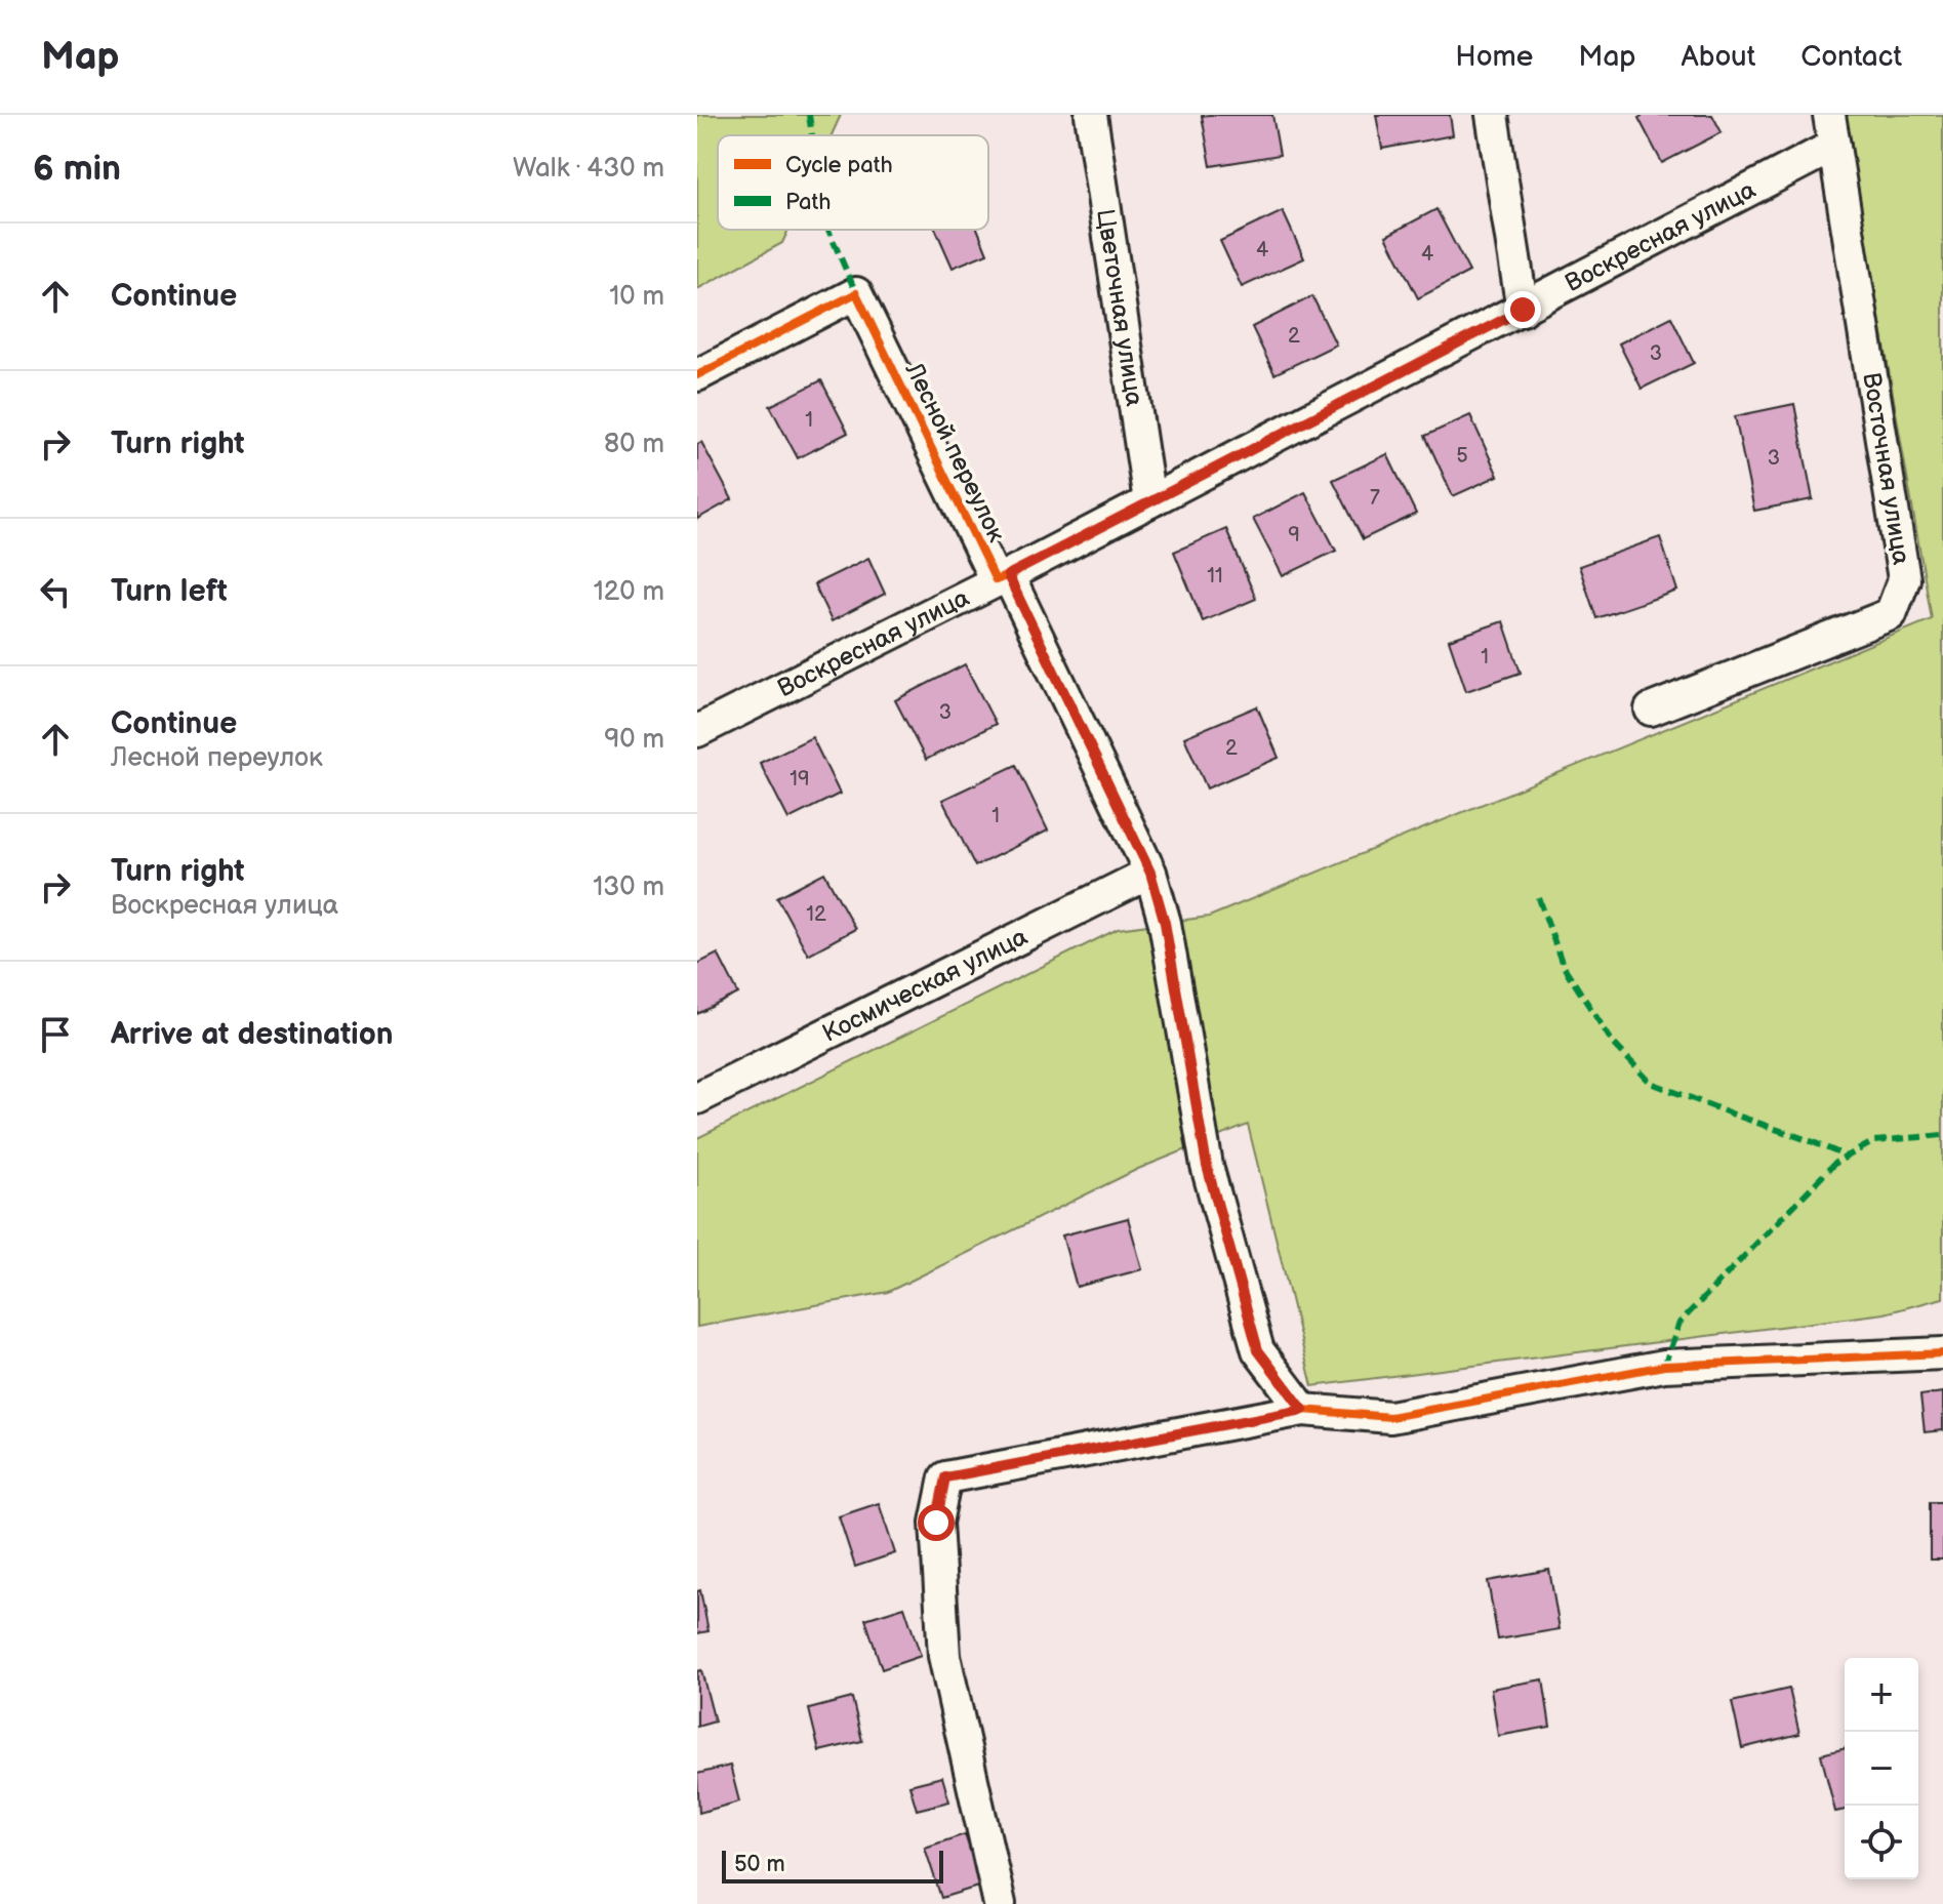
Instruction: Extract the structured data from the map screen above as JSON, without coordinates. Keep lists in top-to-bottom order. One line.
{"streets":{"street":["Воскресная улица","Цветочная улица","Лесной переулок","Восточная улица","Космическая улица"]},"crossings":[["Воскресная улица","Цветочная улица"],["Воскресная улица","Лесной переулок"],["Воскресная улица","Восточная улица"],["Лесной переулок","Космическая улица"]],"house_numbers":["4","4","2","3","1","5","3","7","9","11","1","3","2","19","1","12"],"legend":["Cycle path","Path"],"scale_bar":"50 m","page":{"header":"Map","nav":["Home","Map","About","Contact"],"heading":["6 min","Walk · 430 m"],"list":[["Continue","10 m"],["Turn right","80 m"],["Turn left","120 m"],["Continue","Лесной переулок","90 m"],["Turn right","Воскресная улица","130 m"],"Arrive at destination"],"map_buttons":["+","−"],"scale":"50 m"}}
